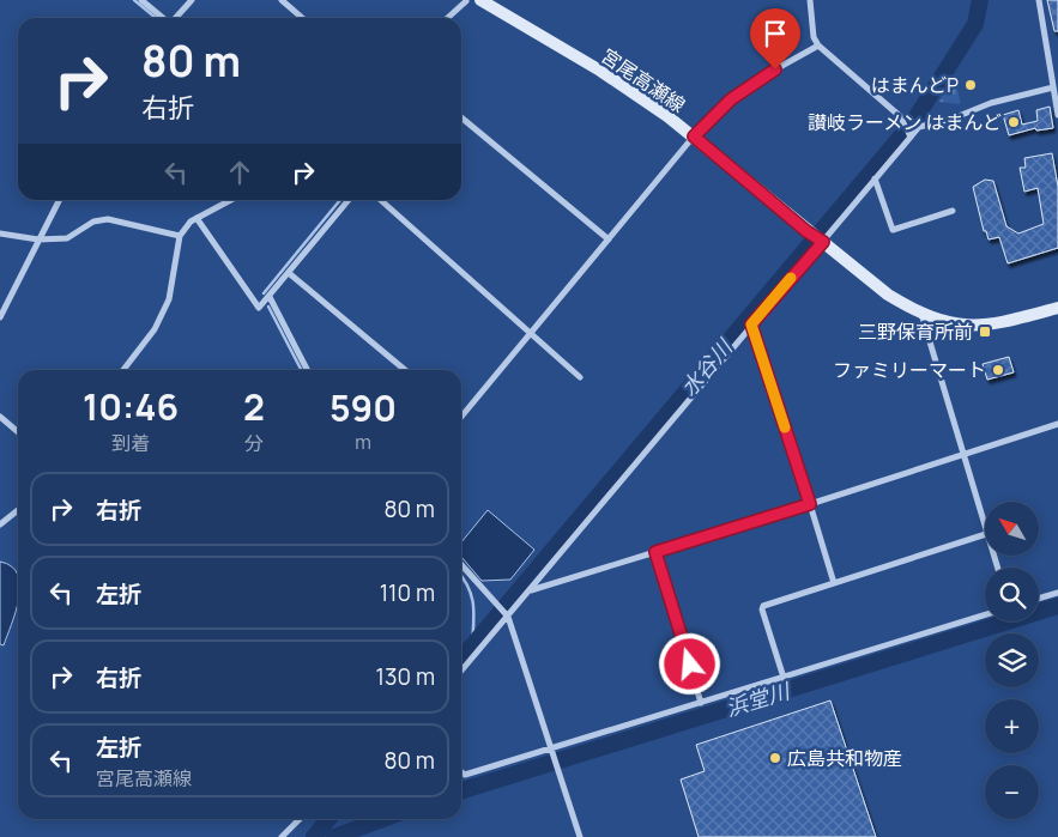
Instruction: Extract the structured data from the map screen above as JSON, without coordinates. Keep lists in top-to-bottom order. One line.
{"streets":{"main road":["宮尾高瀬線"]},"water":["水谷川","浜堂川"],"places":{"other":["はまんどP","讃岐ラーメン はまんど","ファミリーマート","広島共和物産"],"transit":["三野保育所前"]},"north":"top left","page":{"turn":["80 m","右折"],"eta":["10:46","到着","2","分","590","m"],"list":[{"name":"右折","value":"80 m"},{"name":"左折","value":"110 m"},{"name":"右折","value":"130 m"},{"name":"左折","note":"宮尾高瀬線","value":"80 m"}],"map_buttons":["+","−"]}}
